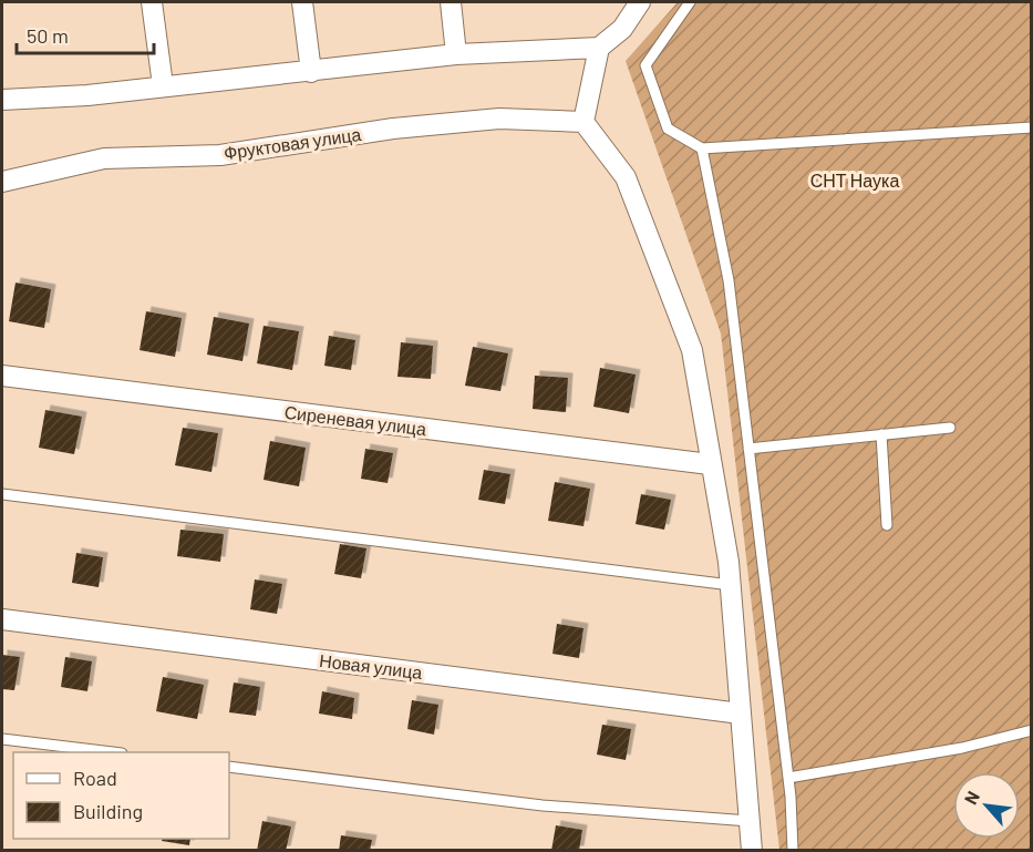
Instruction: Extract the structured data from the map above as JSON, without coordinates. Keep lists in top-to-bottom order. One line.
{"streets":{"street":["Фруктовая улица","Сиреневая улица","Новая улица"]},"parks":["СНТ Наука"],"legend":["Road","Building"],"scale_bar":"50 m","north":"top left"}
